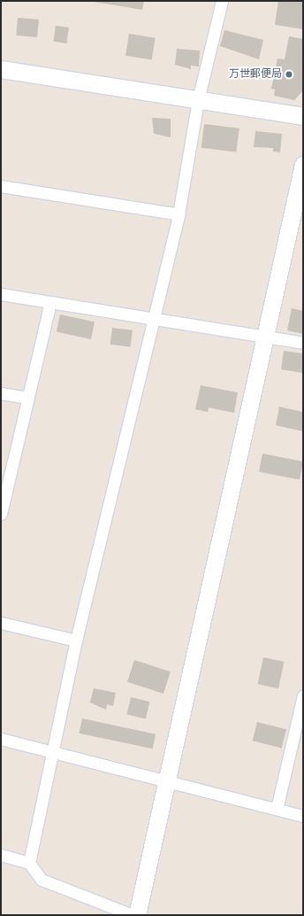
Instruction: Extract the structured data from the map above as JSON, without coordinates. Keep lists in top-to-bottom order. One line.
{"places":["万世郵便局"]}
